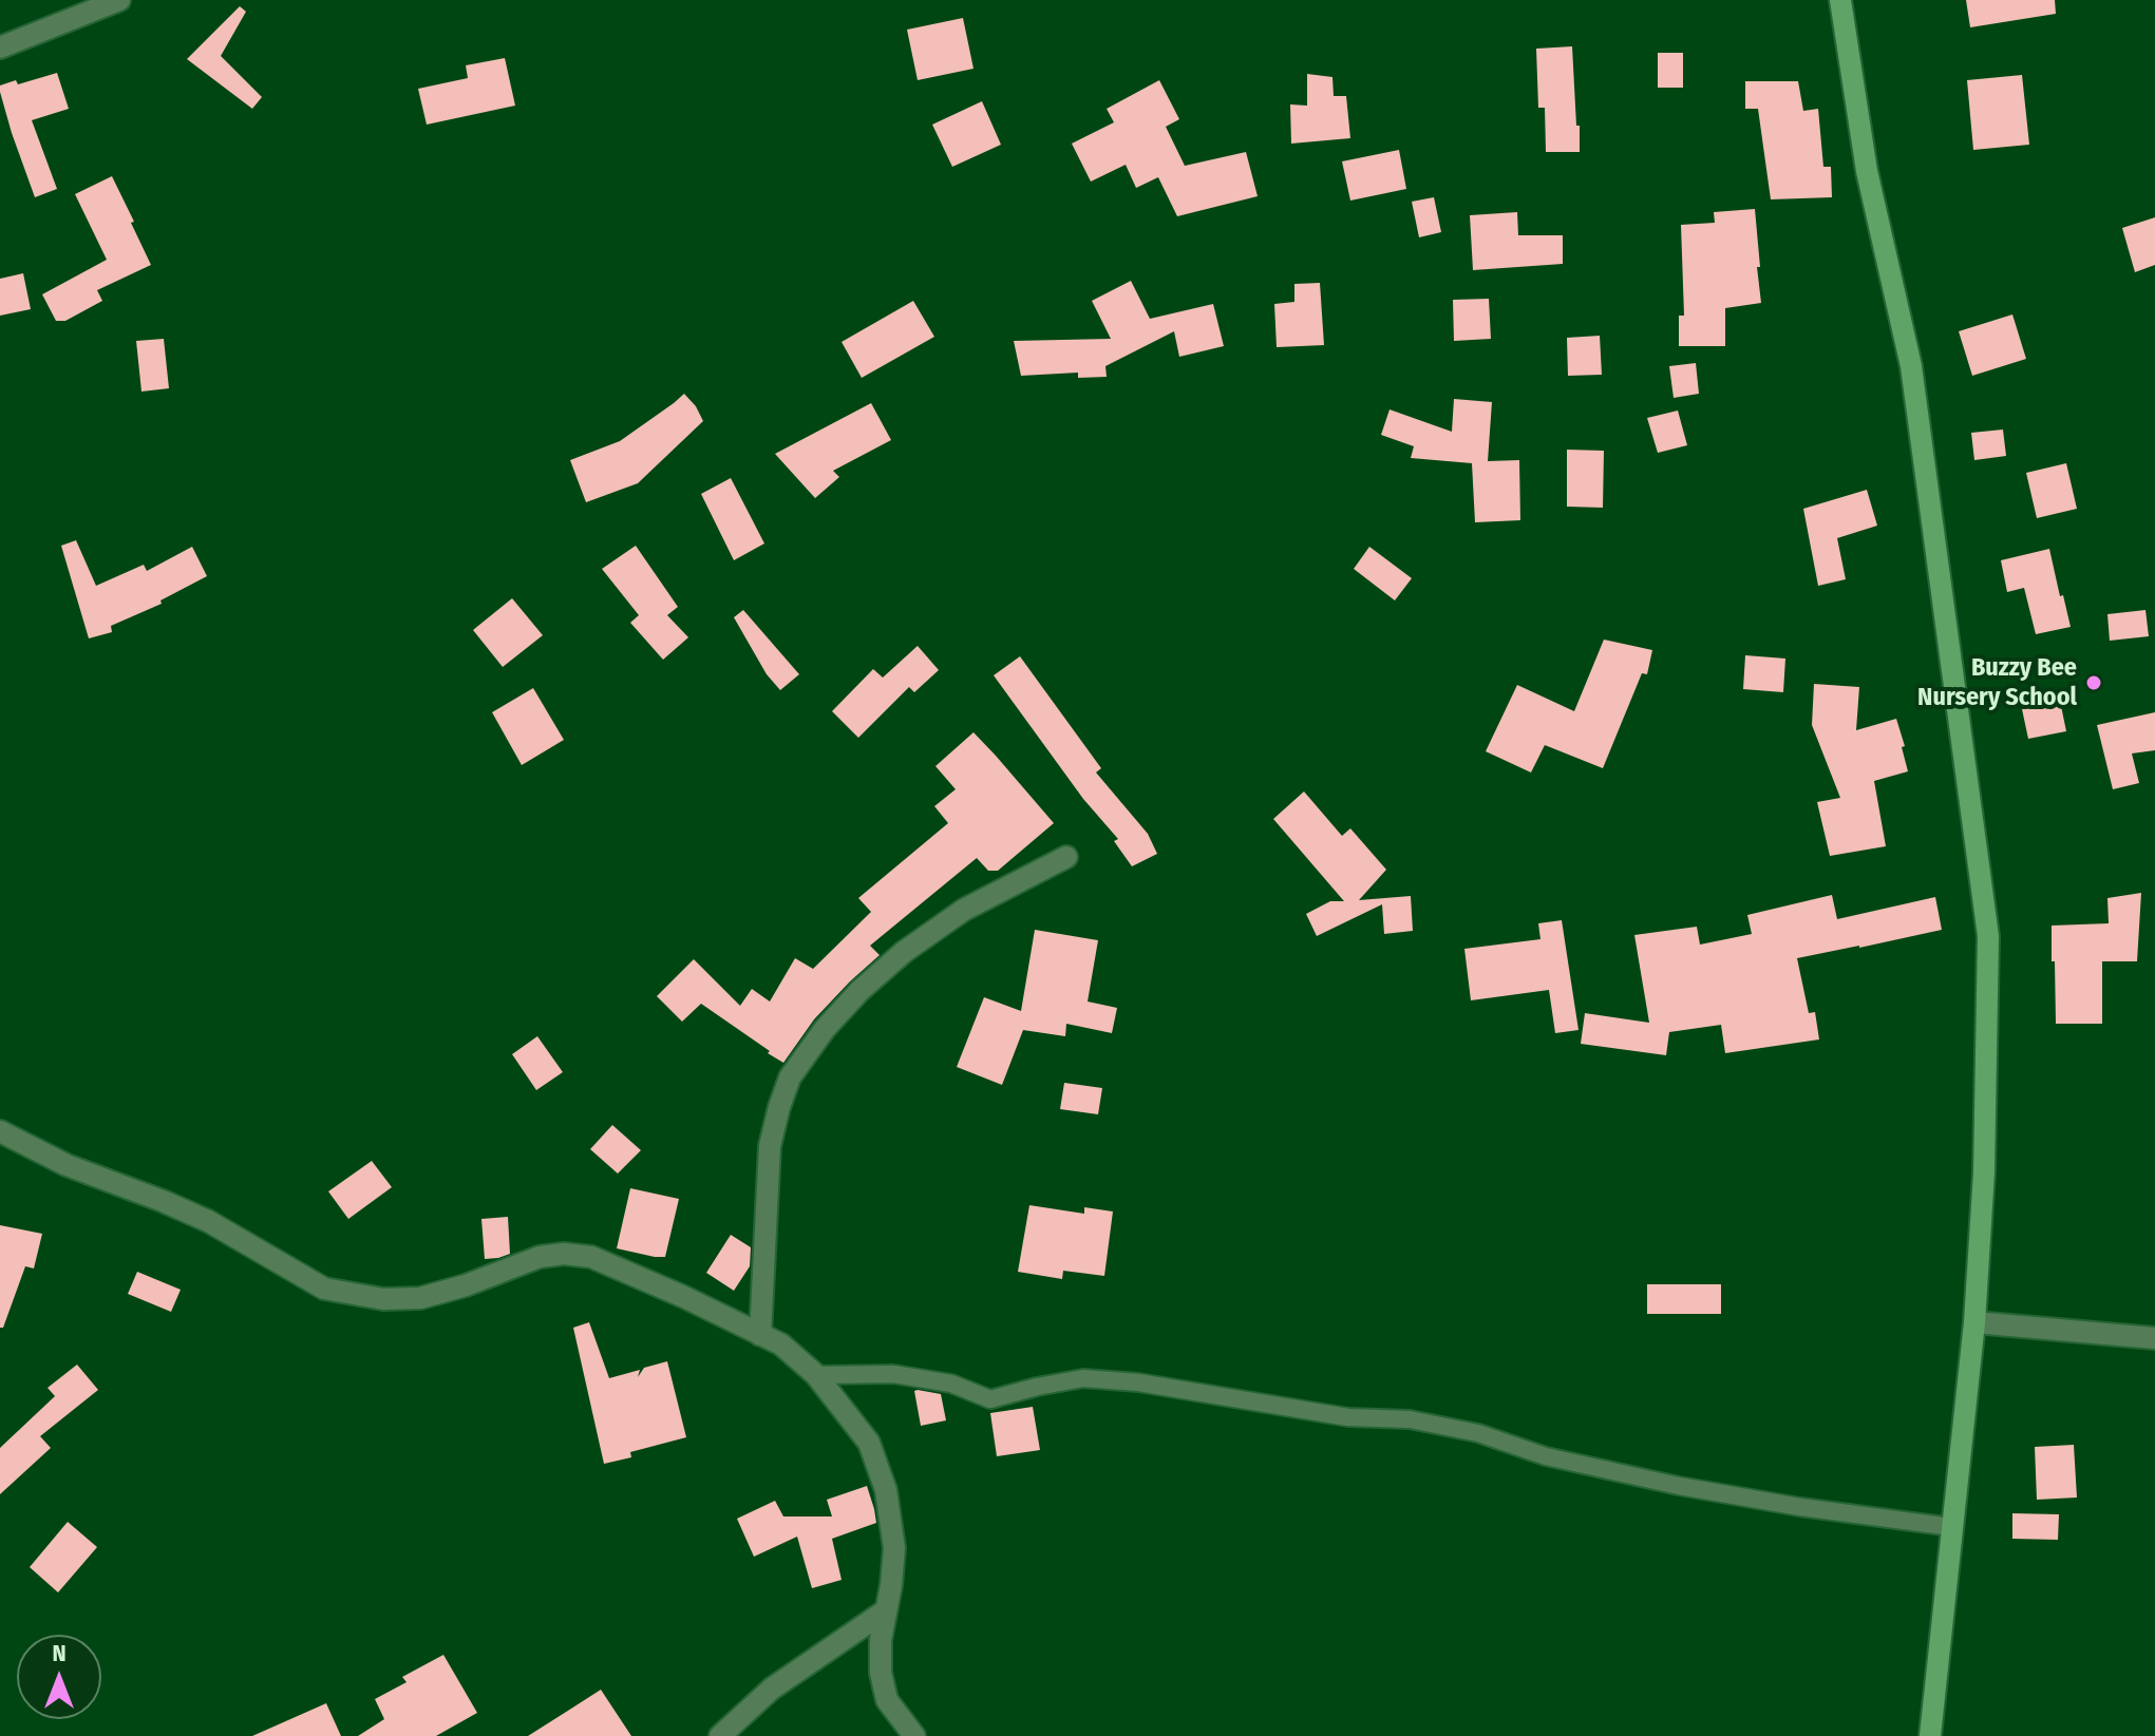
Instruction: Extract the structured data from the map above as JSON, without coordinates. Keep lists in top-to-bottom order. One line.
{"places":["Buzzy Bee Nursery School"],"north":"top"}
